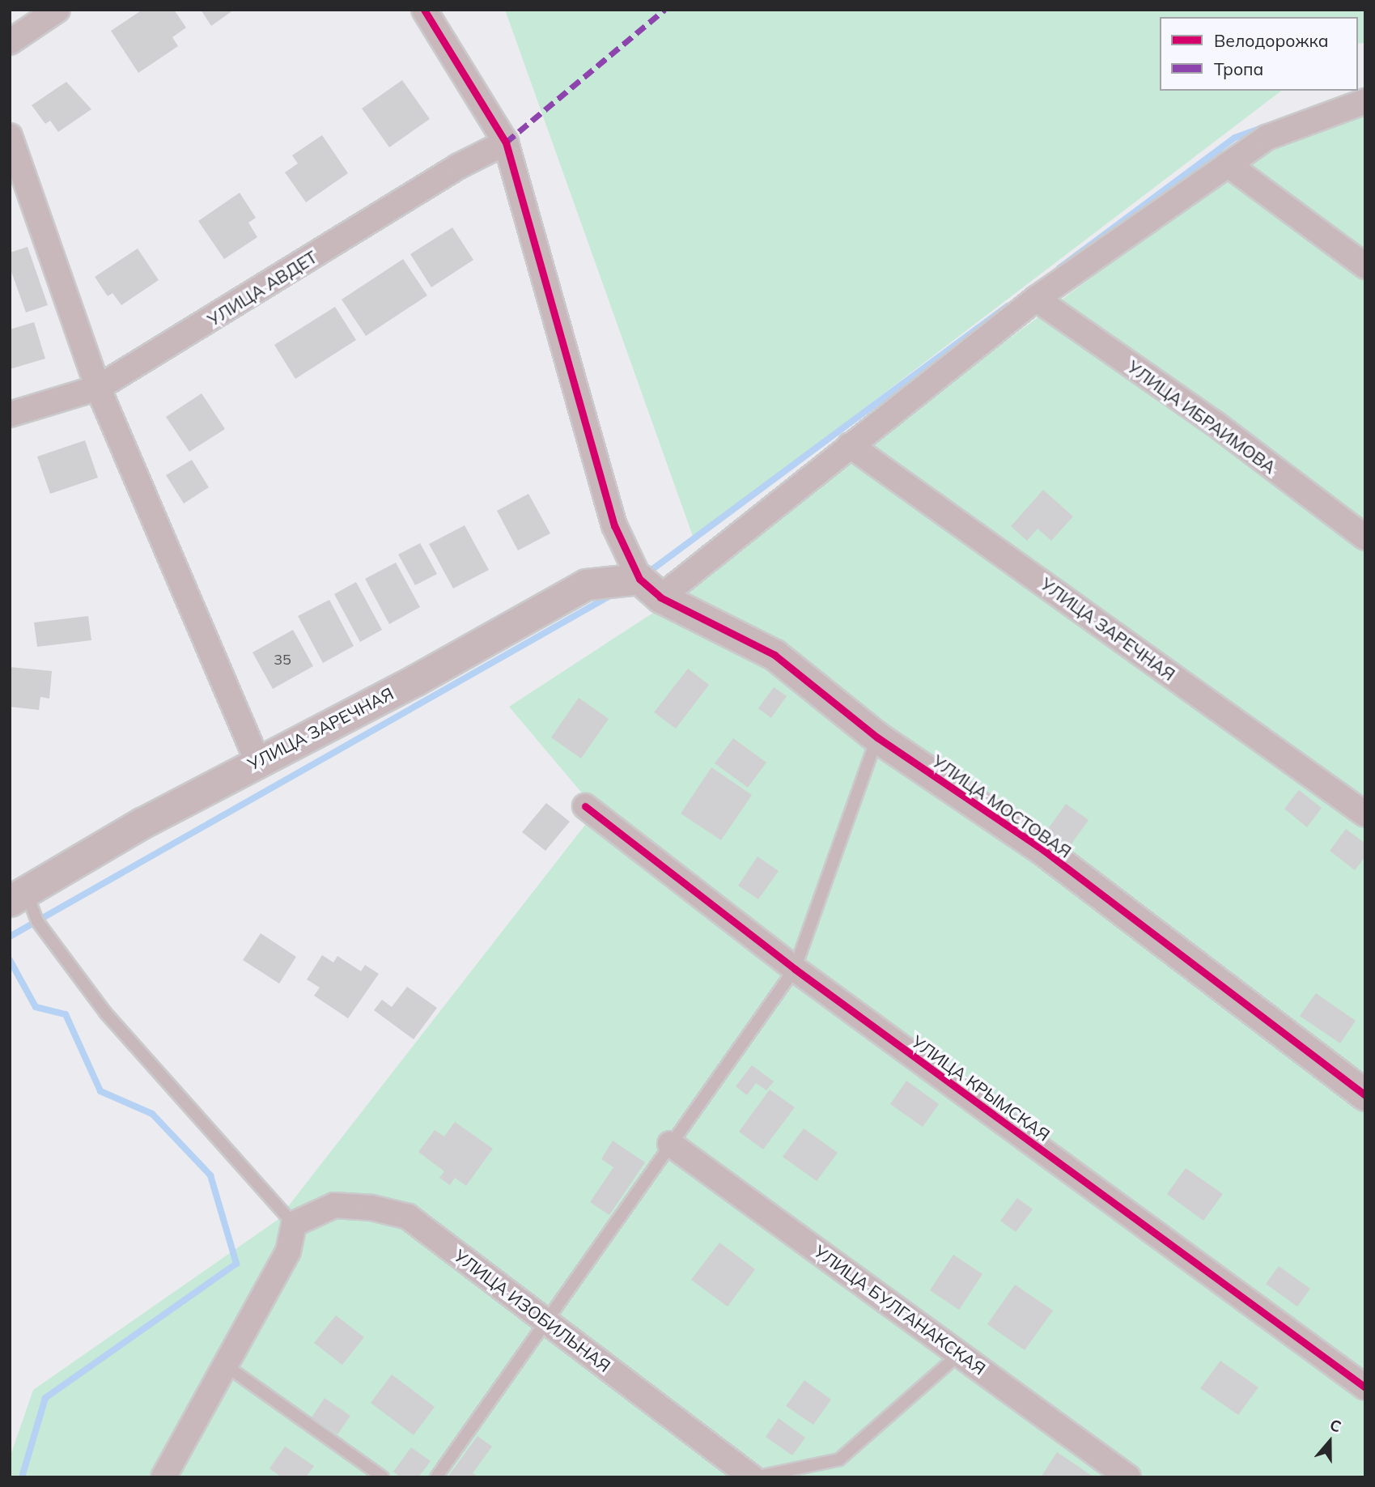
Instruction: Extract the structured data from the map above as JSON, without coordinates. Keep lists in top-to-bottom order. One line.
{"streets":{"street":["УЛИЦА АВДЕТ","УЛИЦА ИБРАИМОВА","УЛИЦА ЗАРЕЧНАЯ","УЛИЦА МОСТОВАЯ","УЛИЦА КРЫМСКАЯ","УЛИЦА БУЛГАНАКСКАЯ","УЛИЦА ИЗОБИЛЬНАЯ"]},"crossings":[["УЛИЦА ЗАРЕЧНАЯ","УЛИЦА МОСТОВАЯ"]],"house_numbers":["35"],"legend":["Велодорожка","Тропа"],"north":"top"}
